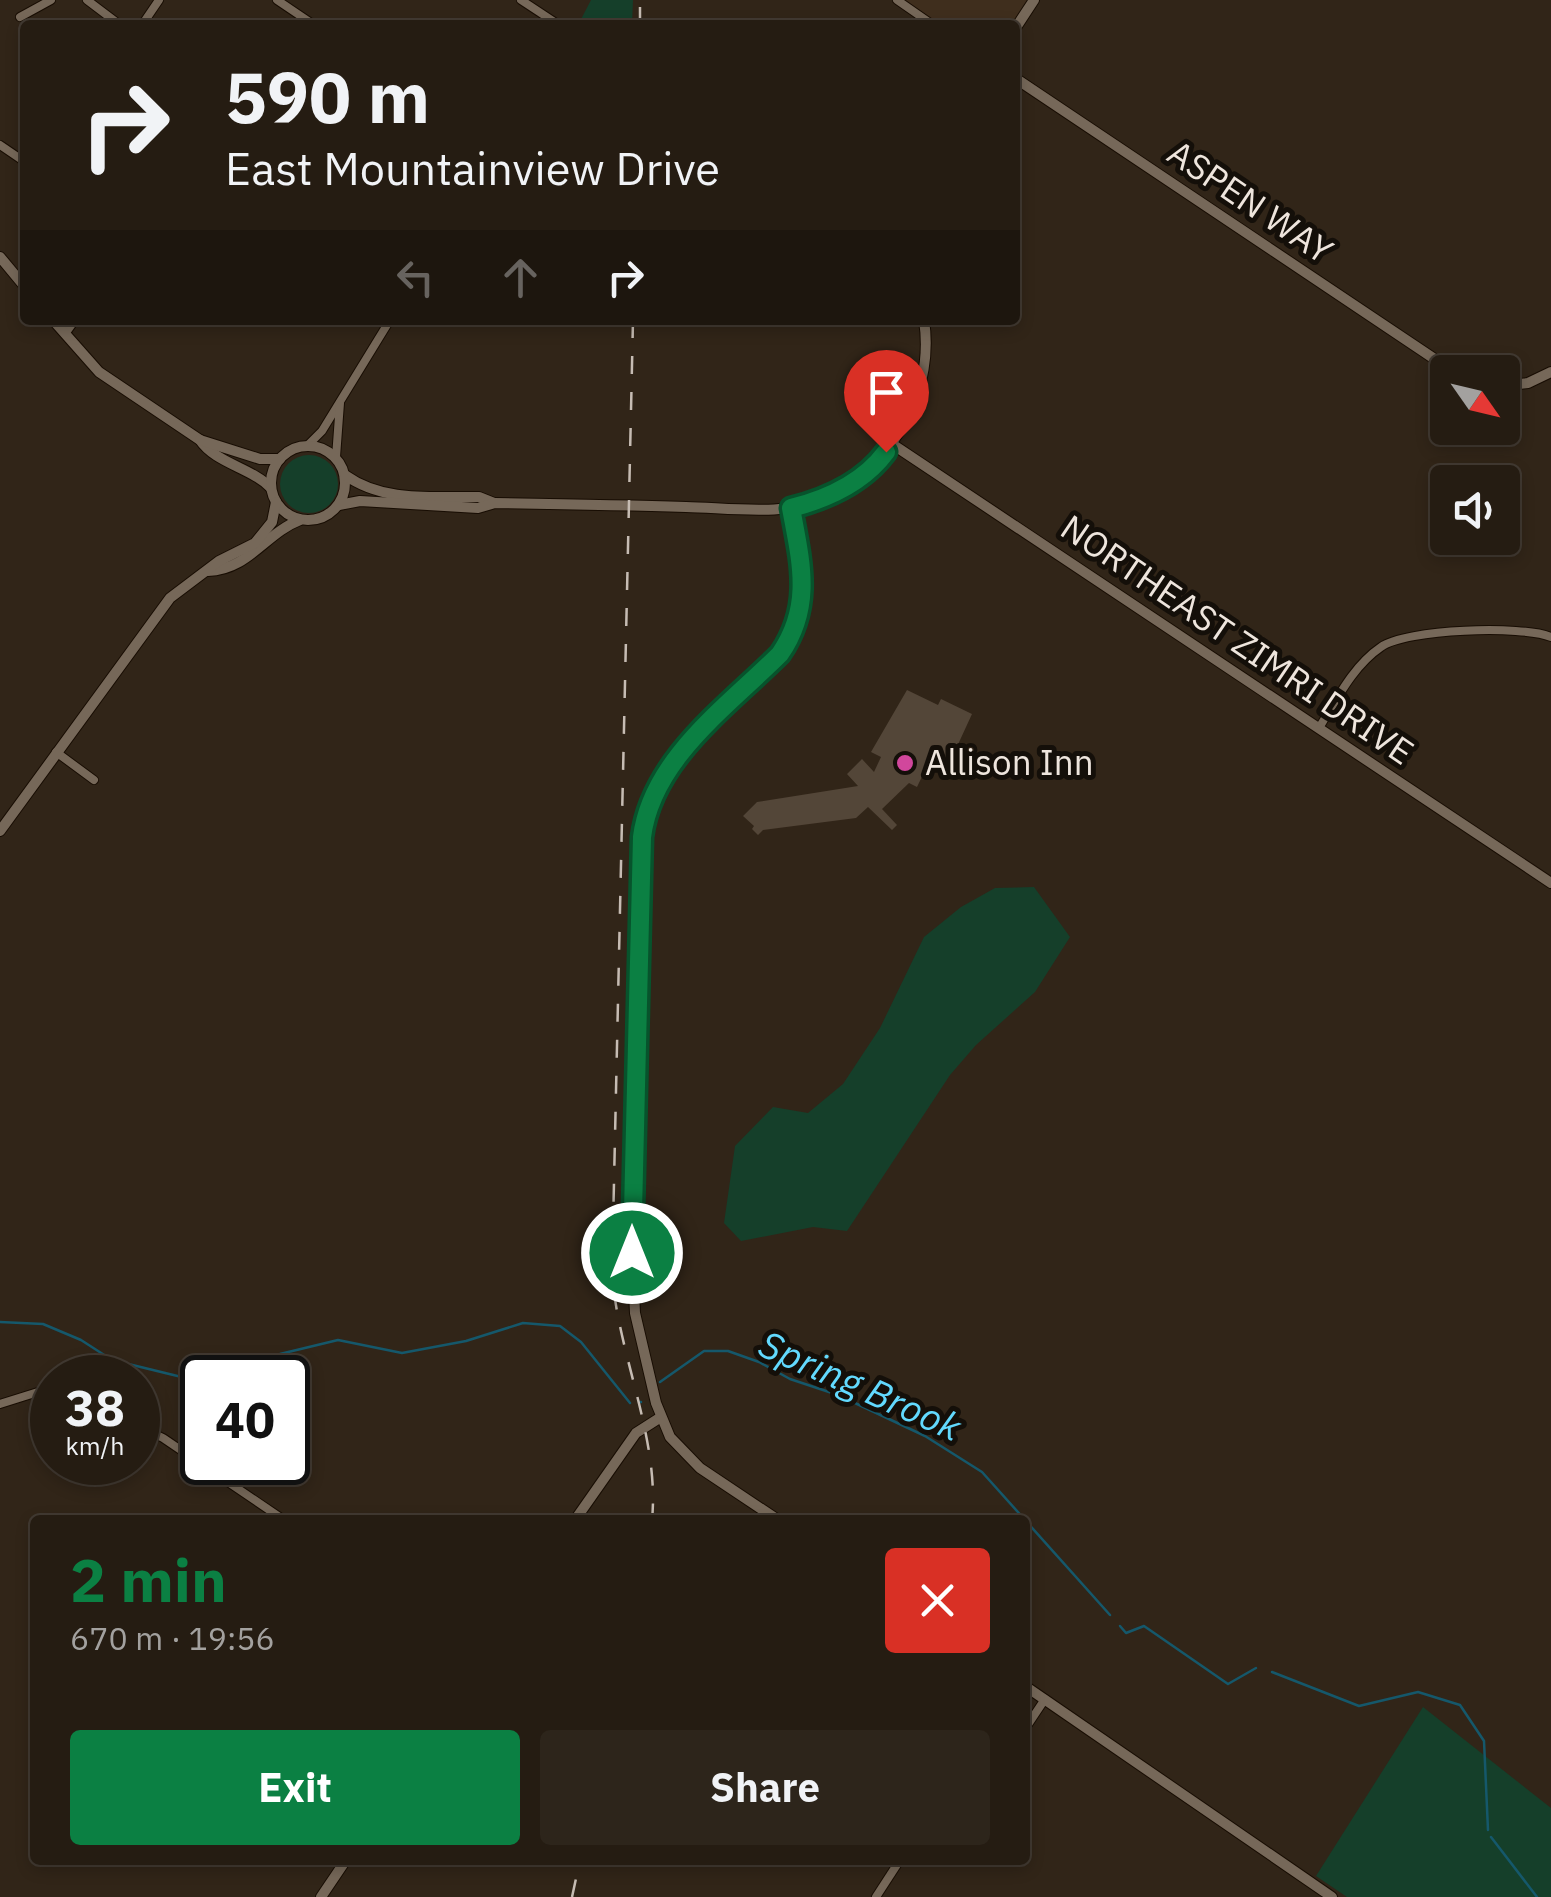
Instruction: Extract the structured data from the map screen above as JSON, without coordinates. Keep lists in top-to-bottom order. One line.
{"streets":{"street":["ASPEN WAY","NORTHEAST ZIMRI DRIVE"]},"water":["Spring Brook"],"places":["Allison Inn"],"north":"bottom right","page":{"turn":["590 m","East Mountainview Drive"],"speed":"38 km/h","limit":"40","heading":["2 min","670 m · 19:56"],"buttons":["Exit","Share"]}}
